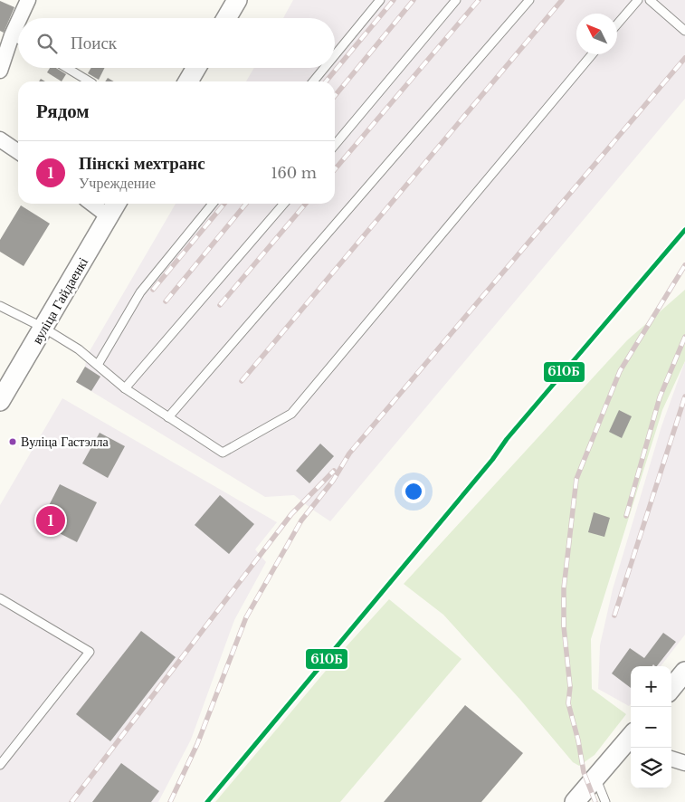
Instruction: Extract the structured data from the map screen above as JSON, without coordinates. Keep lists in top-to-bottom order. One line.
{"streets":{"street":["вуліца Гайдаенкі"]},"places":["Вуліца Гастэлла"],"lines":["transit line 610Б"],"north":"top left","page":{"search":"Поиск","heading":"Рядом","list":[{"mark":"1","name":"Пінскі мехтранс","note":"Учреждение","value":"160 m"}],"pins":"1","map_buttons":["+","−"]}}
